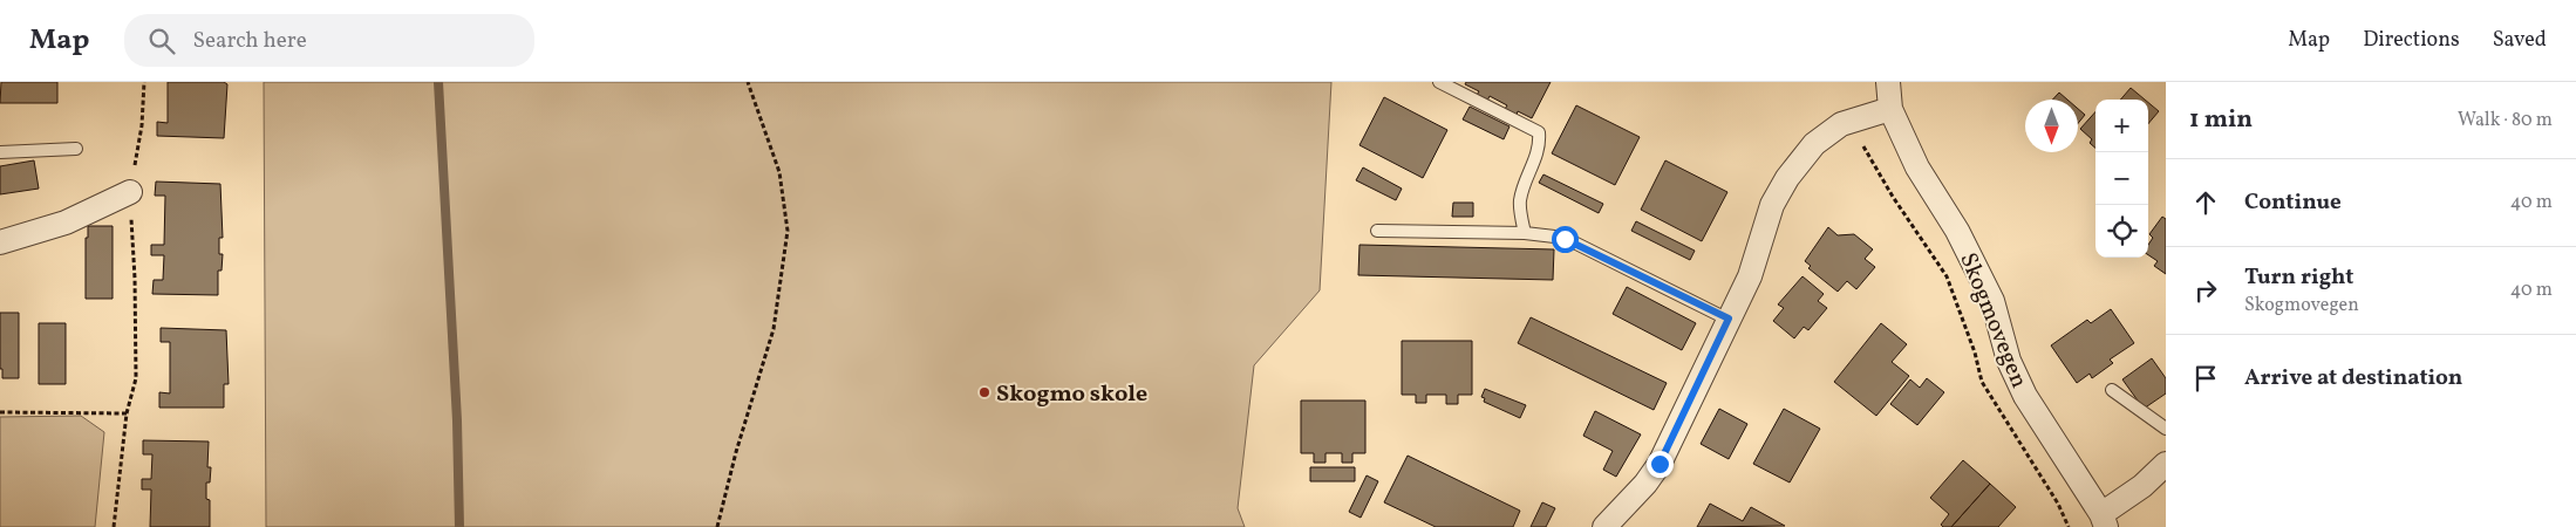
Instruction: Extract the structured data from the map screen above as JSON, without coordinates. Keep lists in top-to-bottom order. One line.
{"streets":{"street":["Skogmovegen"]},"places":["Skogmo skole"],"north":"bottom","page":{"header":"Map","search":"Search here","nav":["Map","Directions","Saved"],"heading":["1 min","Walk · 80 m"],"map_buttons":["+","−"],"list":[["Continue","40 m"],["Turn right","Skogmovegen","40 m"],"Arrive at destination"]}}
